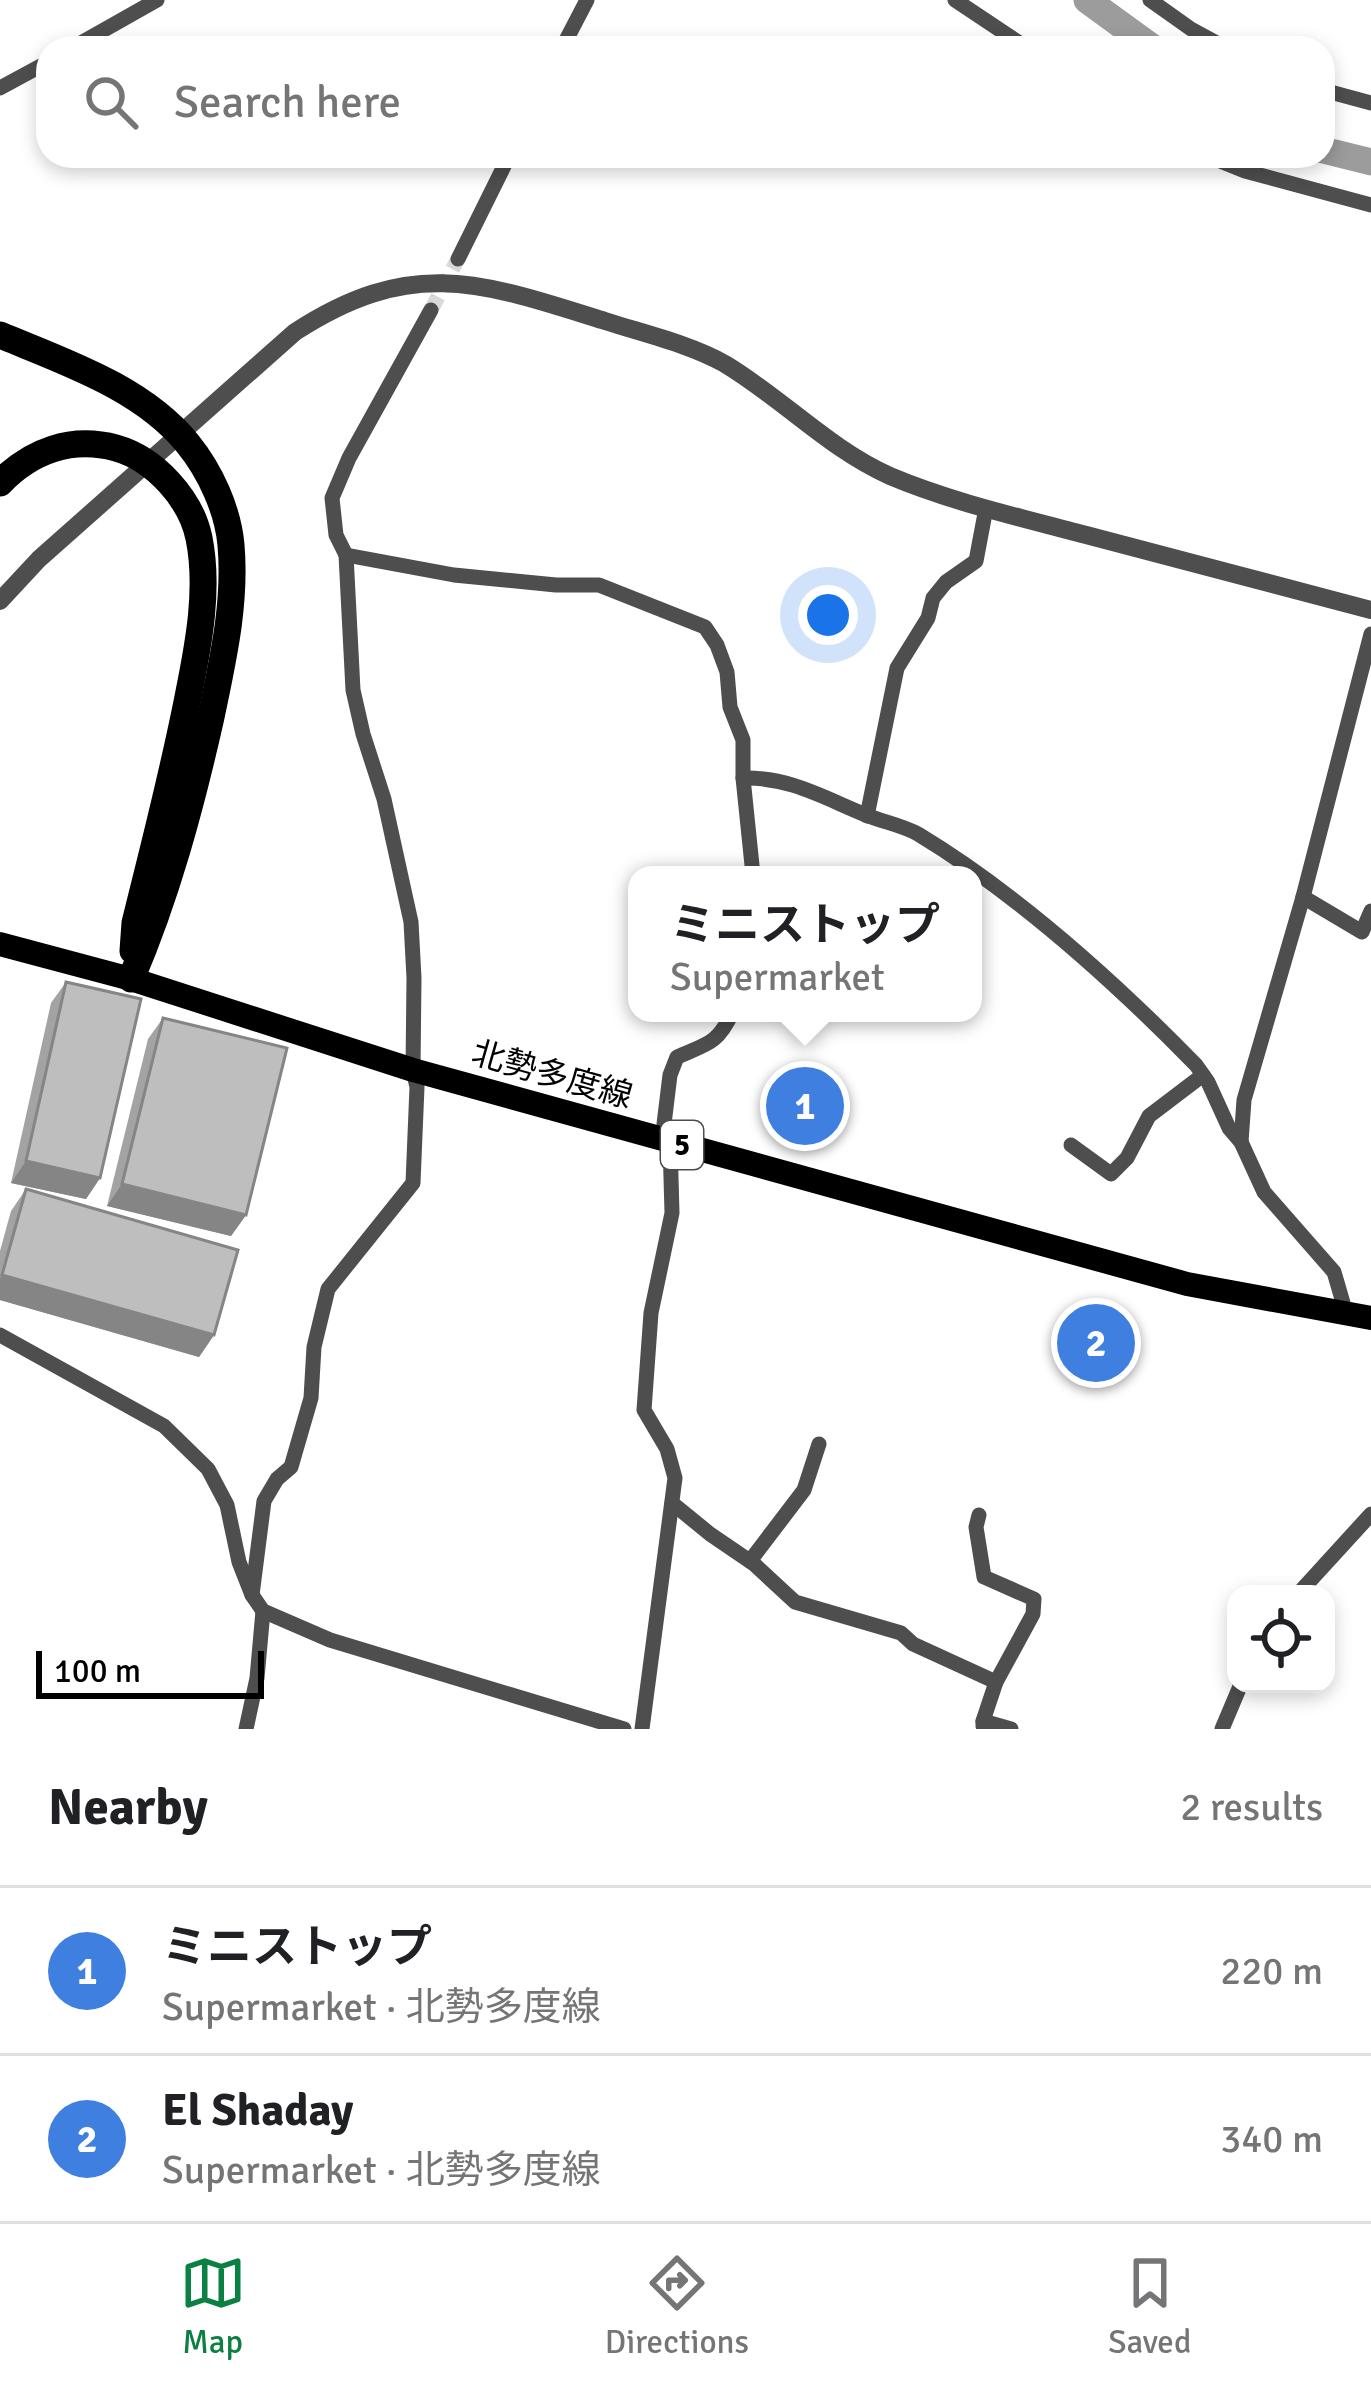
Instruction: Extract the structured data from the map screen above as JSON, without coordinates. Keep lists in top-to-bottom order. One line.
{"streets":{"main road":["北勢多度線","5"]},"scale_bar":"100 m","page":{"search":"Search here","popup":["ミニストップ","Supermarket"],"pins":["1","2"],"scale":"100 m","heading":["Nearby","2 results"],"list":[{"mark":"1","name":"ミニストップ","note":"Supermarket · 北勢多度線","value":"220 m"},{"mark":"2","name":"El Shaday","note":"Supermarket · 北勢多度線","value":"340 m"}],"nav":["Map","Directions","Saved"]}}
